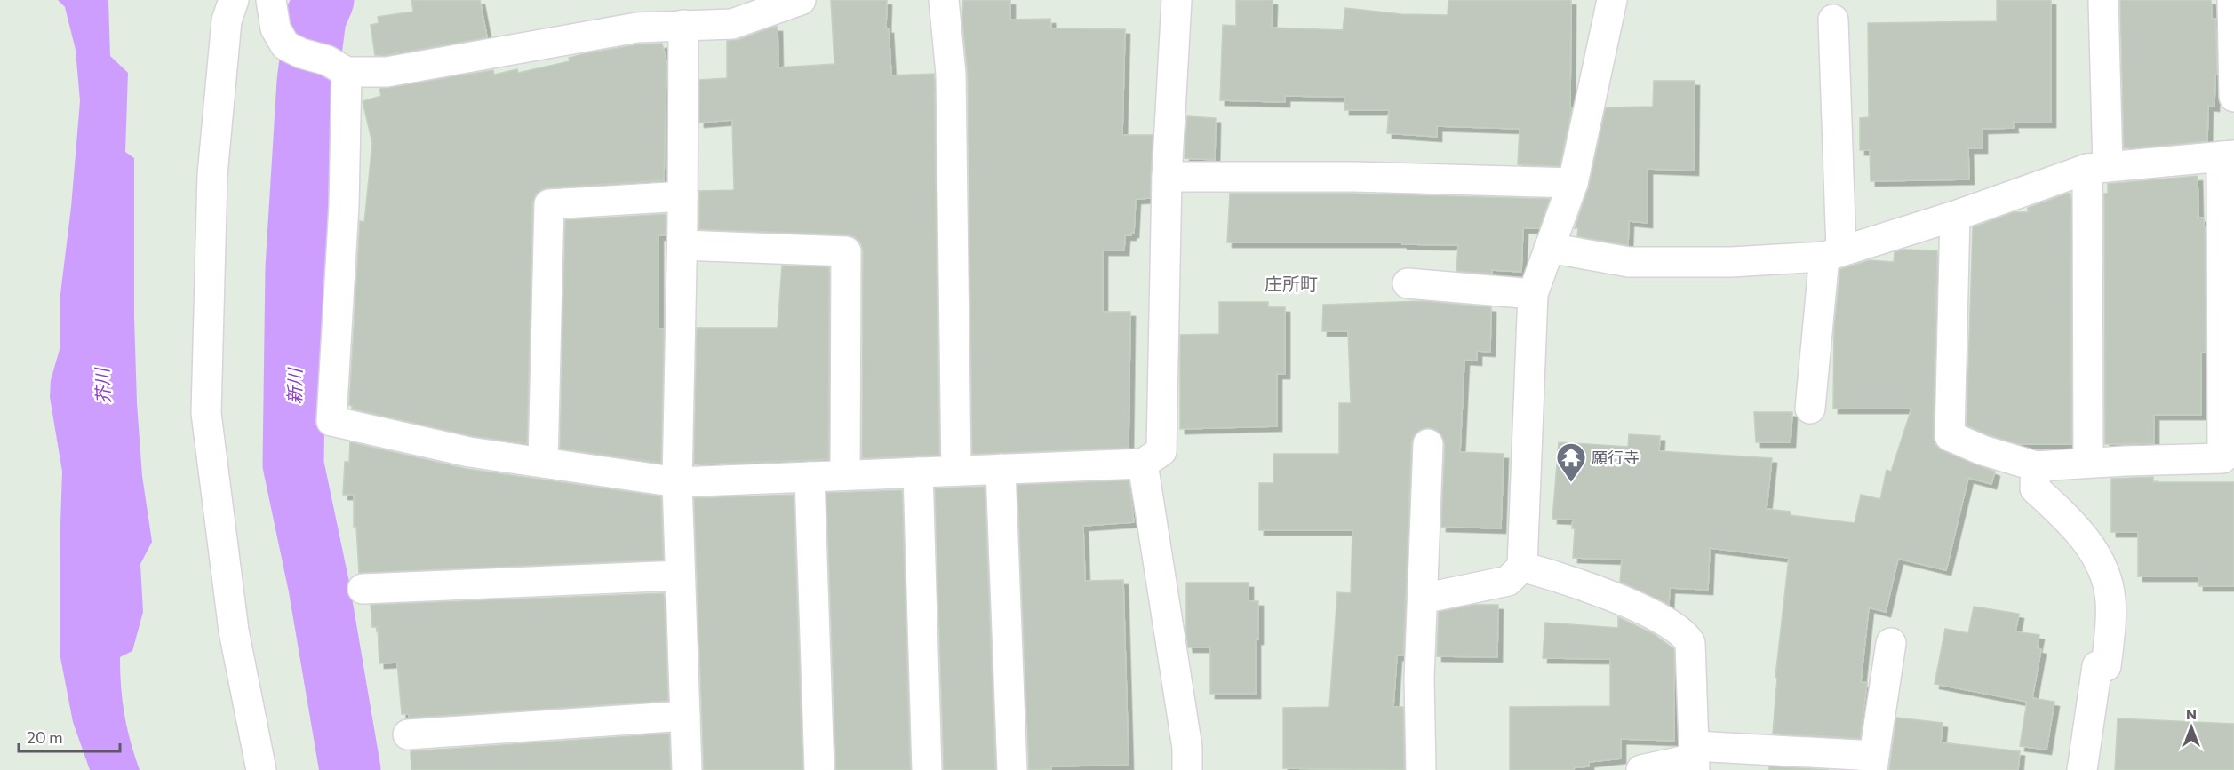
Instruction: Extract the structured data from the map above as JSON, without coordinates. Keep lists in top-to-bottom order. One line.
{"districts":["庄所町"],"water":["芥川","新川"],"places":{"temple":["願行寺"]},"scale_bar":"20 m","north":"top"}
